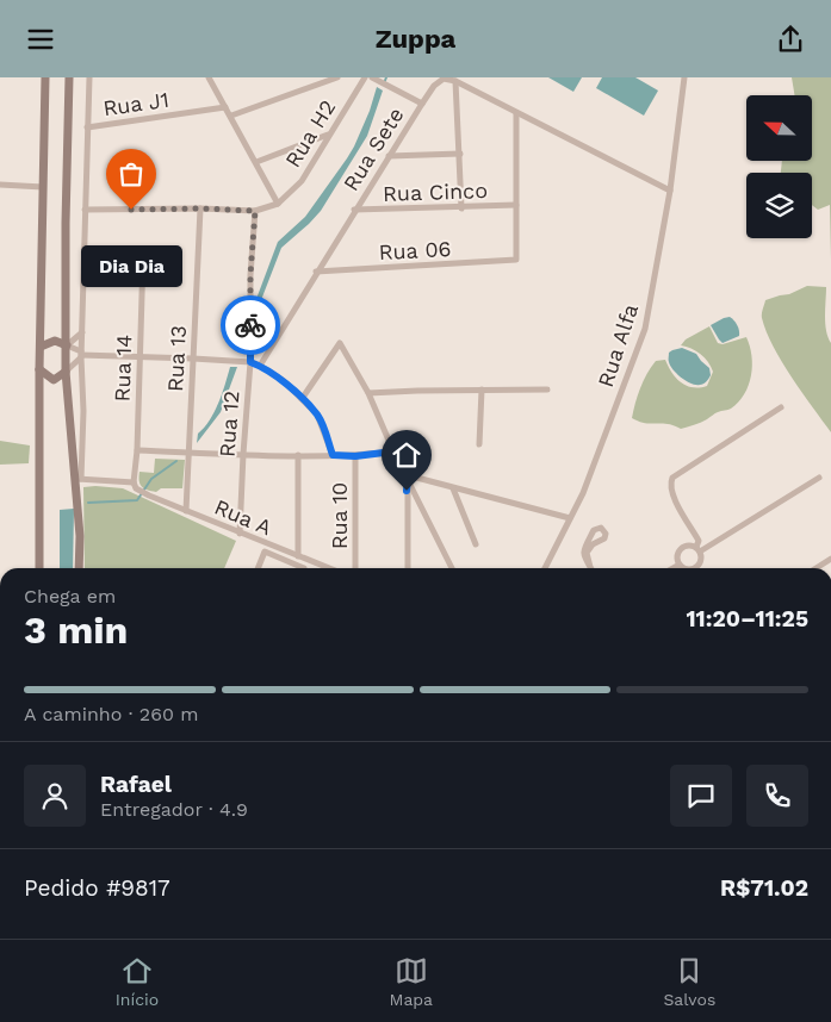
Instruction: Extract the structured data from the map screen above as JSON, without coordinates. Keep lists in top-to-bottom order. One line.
{"streets":{"street":["Rua J1","Rua H2","Rua Sete","Rua Cinco","Rua 06","Rua Alfa","Rua 13","Rua 14","Rua 12","Rua 10","Rua A"]},"crossings":[["Rua Sete","Rua Cinco"],["Rua Sete","Rua 06"],["Rua Cinco","Rua 06"],["Rua 13","Rua A"],["Rua 14","Rua A"],["Rua 12","Rua A"]],"places":["Dia Dia"],"north":"left","page":{"header":"Zuppa","bubble":"Dia Dia","heading":["3 min","Chega em","11:20–11:25"],"panel":["Rafael","Entregador · 4.9","Pedido #9817","R$71.02"],"bar":"A caminho · 260 m","tabs":["Início","Mapa","Salvos"]}}
